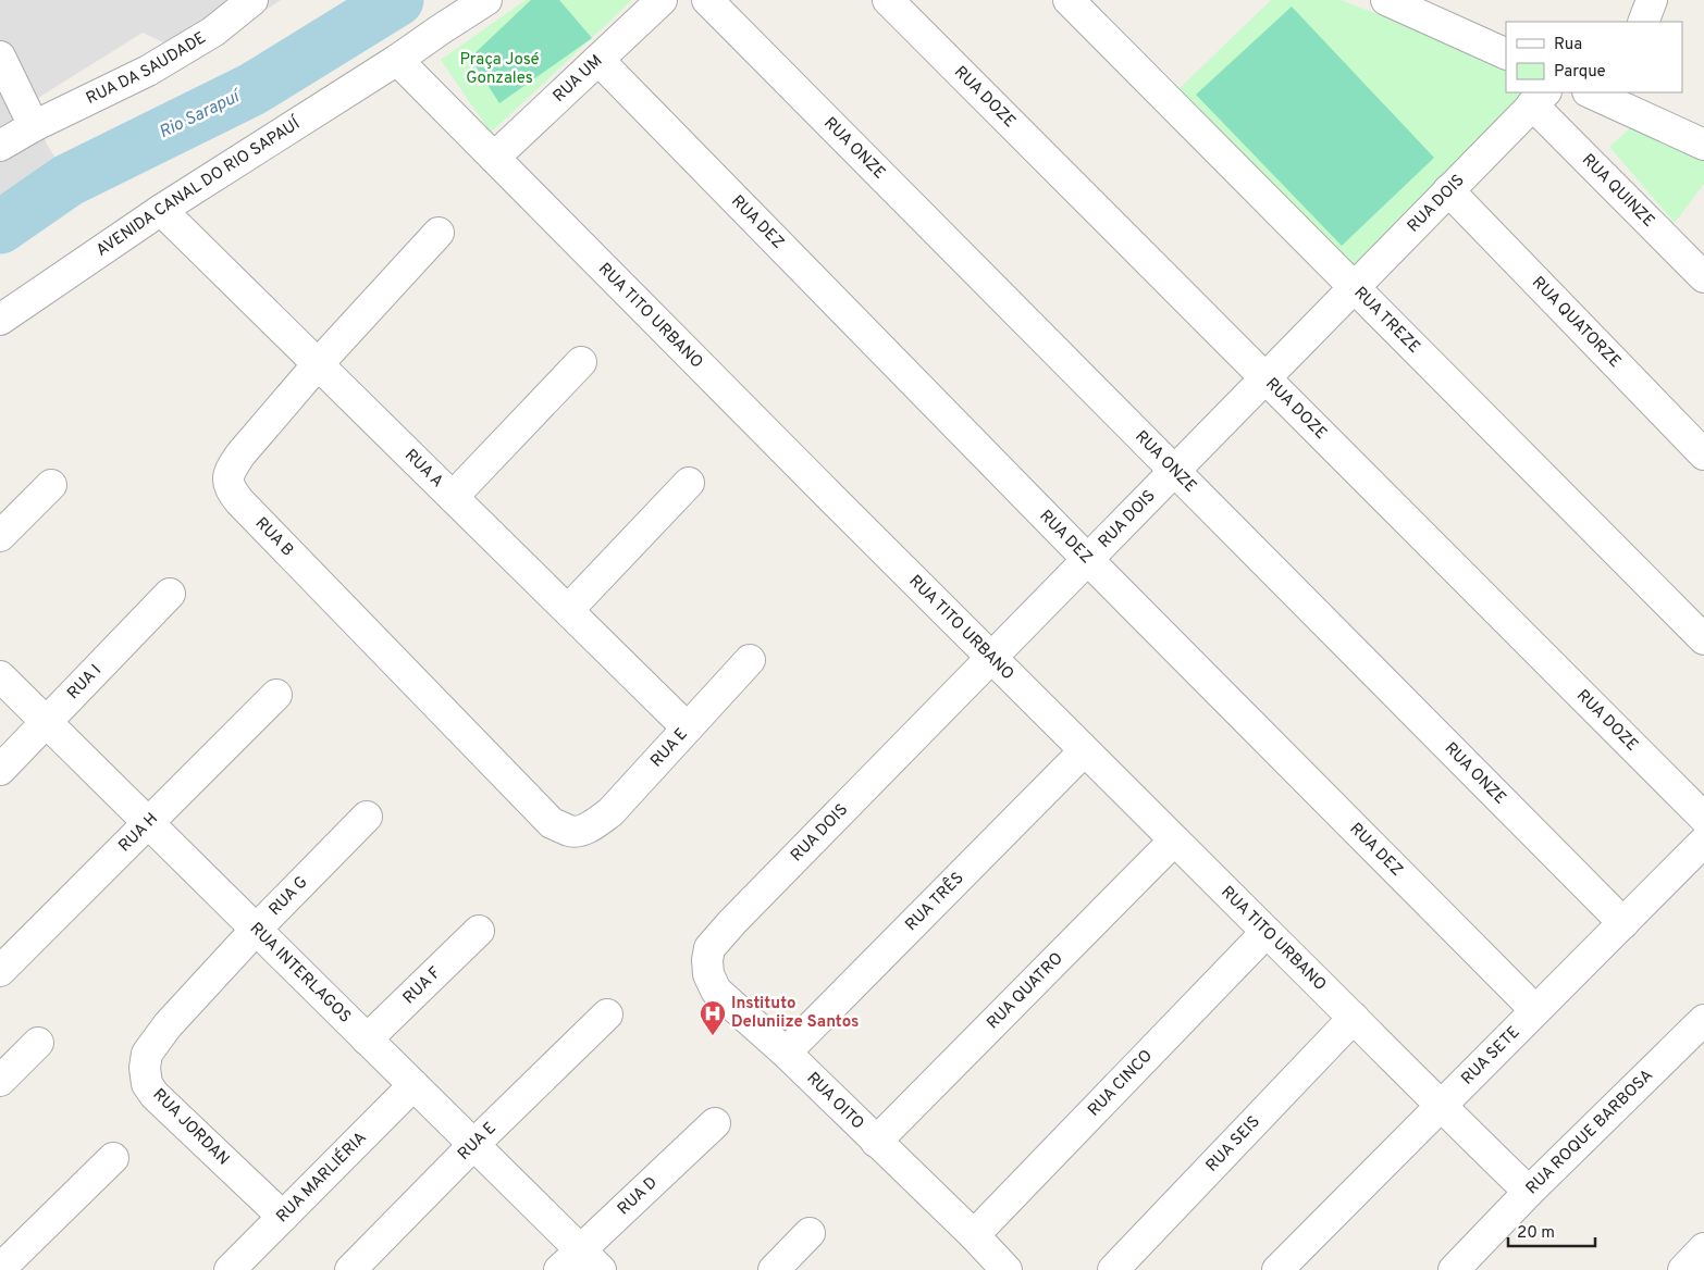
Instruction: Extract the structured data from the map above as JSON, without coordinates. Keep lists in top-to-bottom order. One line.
{"streets":{"street":["RUA DA SAUDADE","RUA UM","RUA DOZE","RUA ONZE","AVENIDA CANAL DO RIO SAPAUÍ","RUA QUINZE","RUA DOIS","RUA DEZ","RUA TITO URBANO","RUA TREZE","RUA QUATORZE","RUA A","RUA B","RUA I","RUA E","RUA H","RUA G","RUA TRÊS","RUA INTERLAGOS","RUA F","RUA QUATRO","RUA SETE","RUA CINCO","RUA OITO","RUA JORDAN","RUA ROQUE BARBOSA","RUA SEIS","RUA MARLIÉRIA","RUA D"]},"crossings":[["RUA UM","RUA DEZ"],["RUA UM","RUA TITO URBANO"],["RUA DOZE","RUA DOIS"],["RUA ONZE","RUA DOIS"],["RUA ONZE","RUA SETE"],["AVENIDA CANAL DO RIO SAPAUÍ","RUA TITO URBANO"],["AVENIDA CANAL DO RIO SAPAUÍ","RUA A"],["RUA QUINZE","RUA DOIS"],["RUA DOIS","RUA DEZ"],["RUA DOIS","RUA TITO URBANO"],["RUA DOIS","RUA TREZE"],["RUA DOIS","RUA QUATORZE"],["RUA DOIS","RUA OITO"],["RUA DEZ","RUA SETE"],["RUA TITO URBANO","RUA TRÊS"],["RUA TITO URBANO","RUA QUATRO"],["RUA TITO URBANO","RUA SETE"],["RUA TITO URBANO","RUA CINCO"],["RUA TITO URBANO","RUA ROQUE BARBOSA"],["RUA TITO URBANO","RUA SEIS"],["RUA A","RUA B"],["RUA A","RUA E"],["RUA B","RUA E"],["RUA I","RUA INTERLAGOS"],["RUA E","RUA INTERLAGOS"],["RUA H","RUA INTERLAGOS"],["RUA G","RUA INTERLAGOS"],["RUA G","RUA JORDAN"],["RUA TRÊS","RUA OITO"],["RUA INTERLAGOS","RUA F"],["RUA INTERLAGOS","RUA MARLIÉRIA"],["RUA INTERLAGOS","RUA D"],["RUA QUATRO","RUA OITO"],["RUA CINCO","RUA OITO"],["RUA JORDAN","RUA MARLIÉRIA"]],"water":["Rio Sarapuí"],"parks":["Praça José Gonzales"],"places":{"hospital":["Instituto Deluniize Santos"]},"legend":["Rua","Parque"],"scale_bar":"20 m"}
